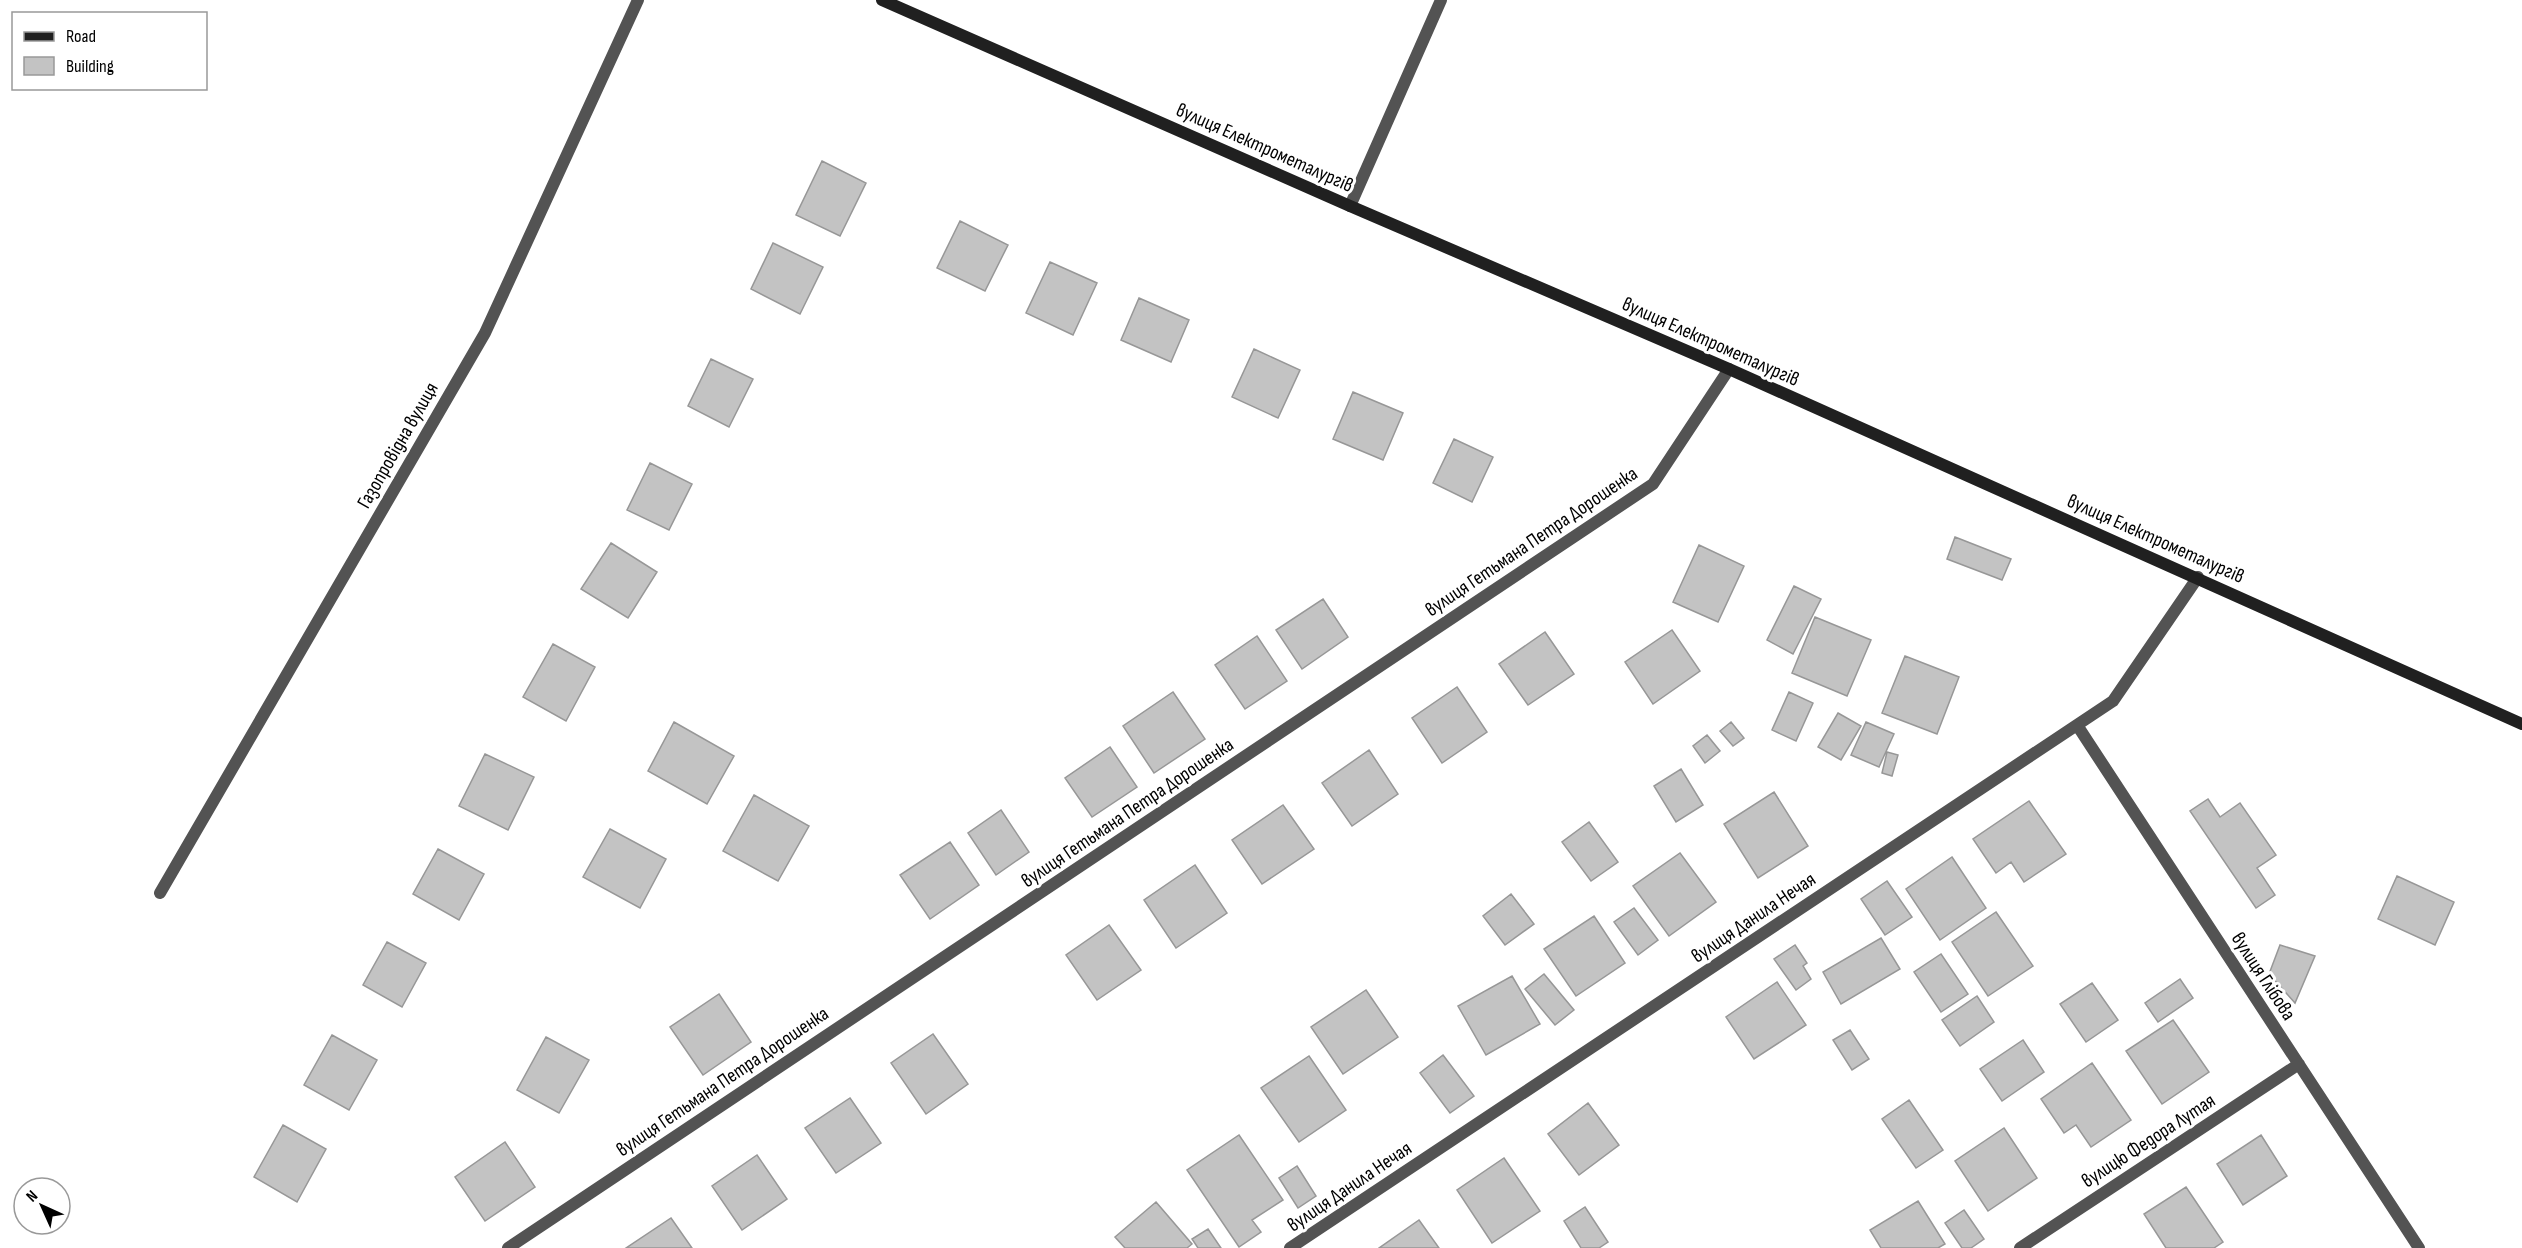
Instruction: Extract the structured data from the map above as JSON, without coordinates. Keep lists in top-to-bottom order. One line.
{"streets":{"main road":["вулиця Електрометалургів"],"street":["Газопровідна вулиця","вулиця Гетьмана Петра Дорошенка","вулиця Данила Нечая","вулиця Глібова","вулицю Федора Лутая"]},"crossings":[["вулиця Електрометалургів","вулиця Гетьмана Петра Дорошенка"],["вулиця Електрометалургів","вулиця Данила Нечая"],["вулиця Данила Нечая","вулиця Глібова"],["вулиця Глібова","вулицю Федора Лутая"]],"legend":["Road","Building"],"north":"top left"}
